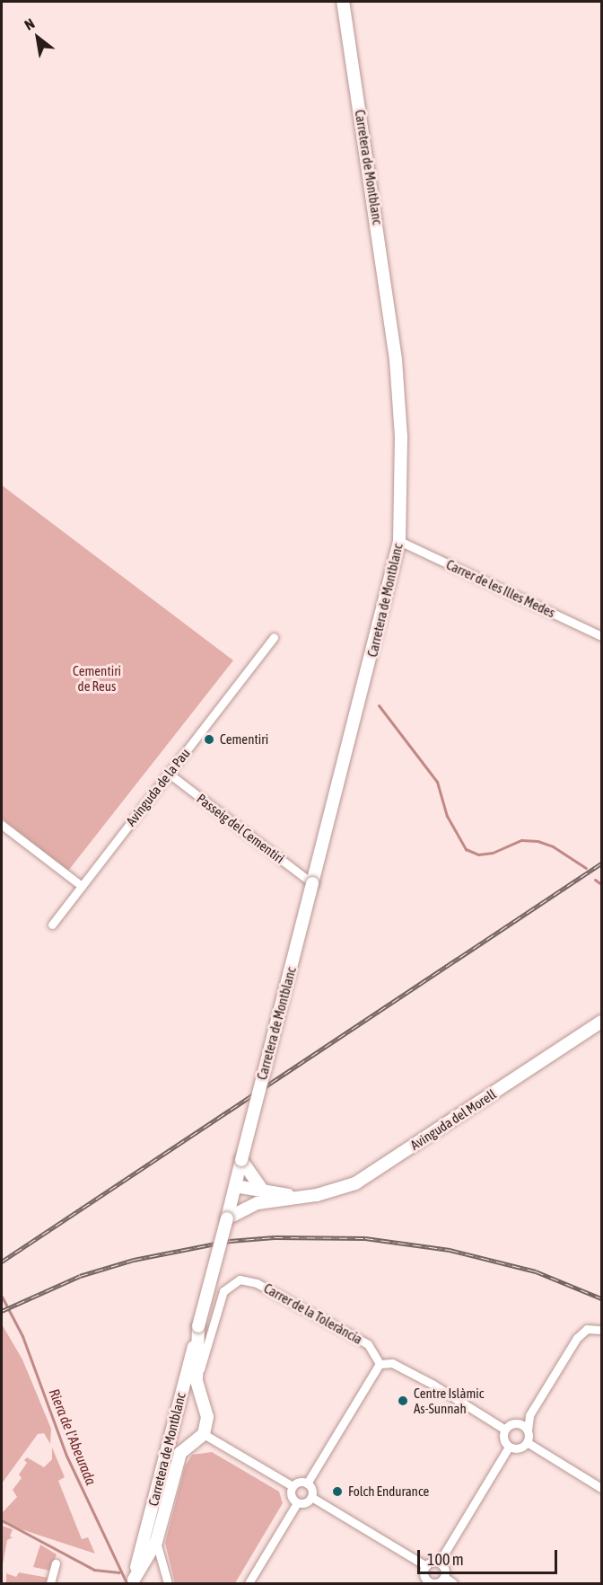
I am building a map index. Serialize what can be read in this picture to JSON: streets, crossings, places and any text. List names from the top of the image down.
{
  "streets": {
    "street": [
      "Carretera de Montblanc",
      "Carrer de les Illes Medes",
      "Avinguda de la Pau",
      "Passeig del Cementiri",
      "Avinguda del Morell",
      "Carrer de la Tolerància"
    ]
  },
  "crossings": [
    ["Carretera de Montblanc", "Carrer de les Illes Medes"],
    ["Carretera de Montblanc", "Passeig del Cementiri"],
    ["Carretera de Montblanc", "Avinguda del Morell"],
    ["Avinguda de la Pau", "Passeig del Cementiri"]
  ],
  "water": ["Riera de l'Abeurada"],
  "parks": ["Cementiri de Reus"],
  "places": ["Cementiri", "Centre Islàmic As-Sunnah", "Folch Endurance"],
  "scale_bar": "100 m",
  "north": "top left"
}
